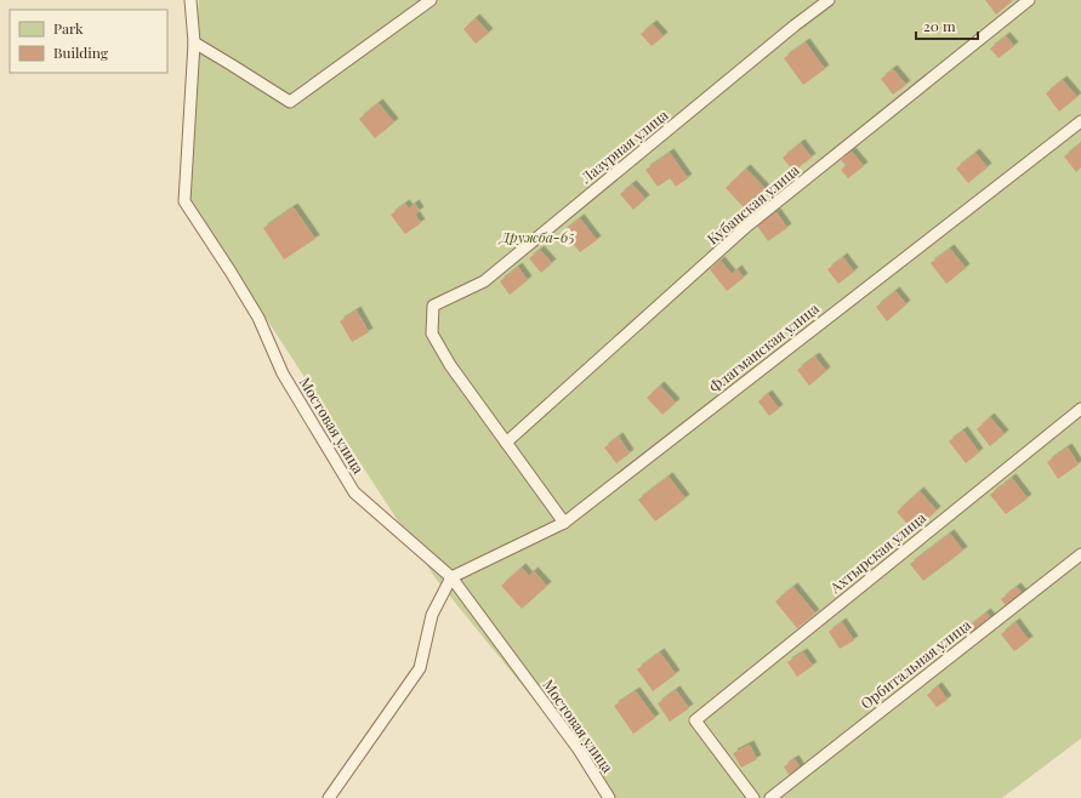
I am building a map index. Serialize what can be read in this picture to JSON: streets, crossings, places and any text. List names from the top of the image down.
{
  "streets": {
    "lane": [
      "Лазурная улица",
      "Кубанская улица",
      "Флагманская улица",
      "Мостовая улица",
      "Ахтырская улица",
      "Орбитальная улица"
    ]
  },
  "crossings": [
    ["Лазурная улица", "Кубанская улица"],
    ["Флагманская улица", "Мостовая улица"]
  ],
  "parks": ["Дружба-65"],
  "legend": ["Park", "Building"],
  "scale_bar": "20 m"
}
